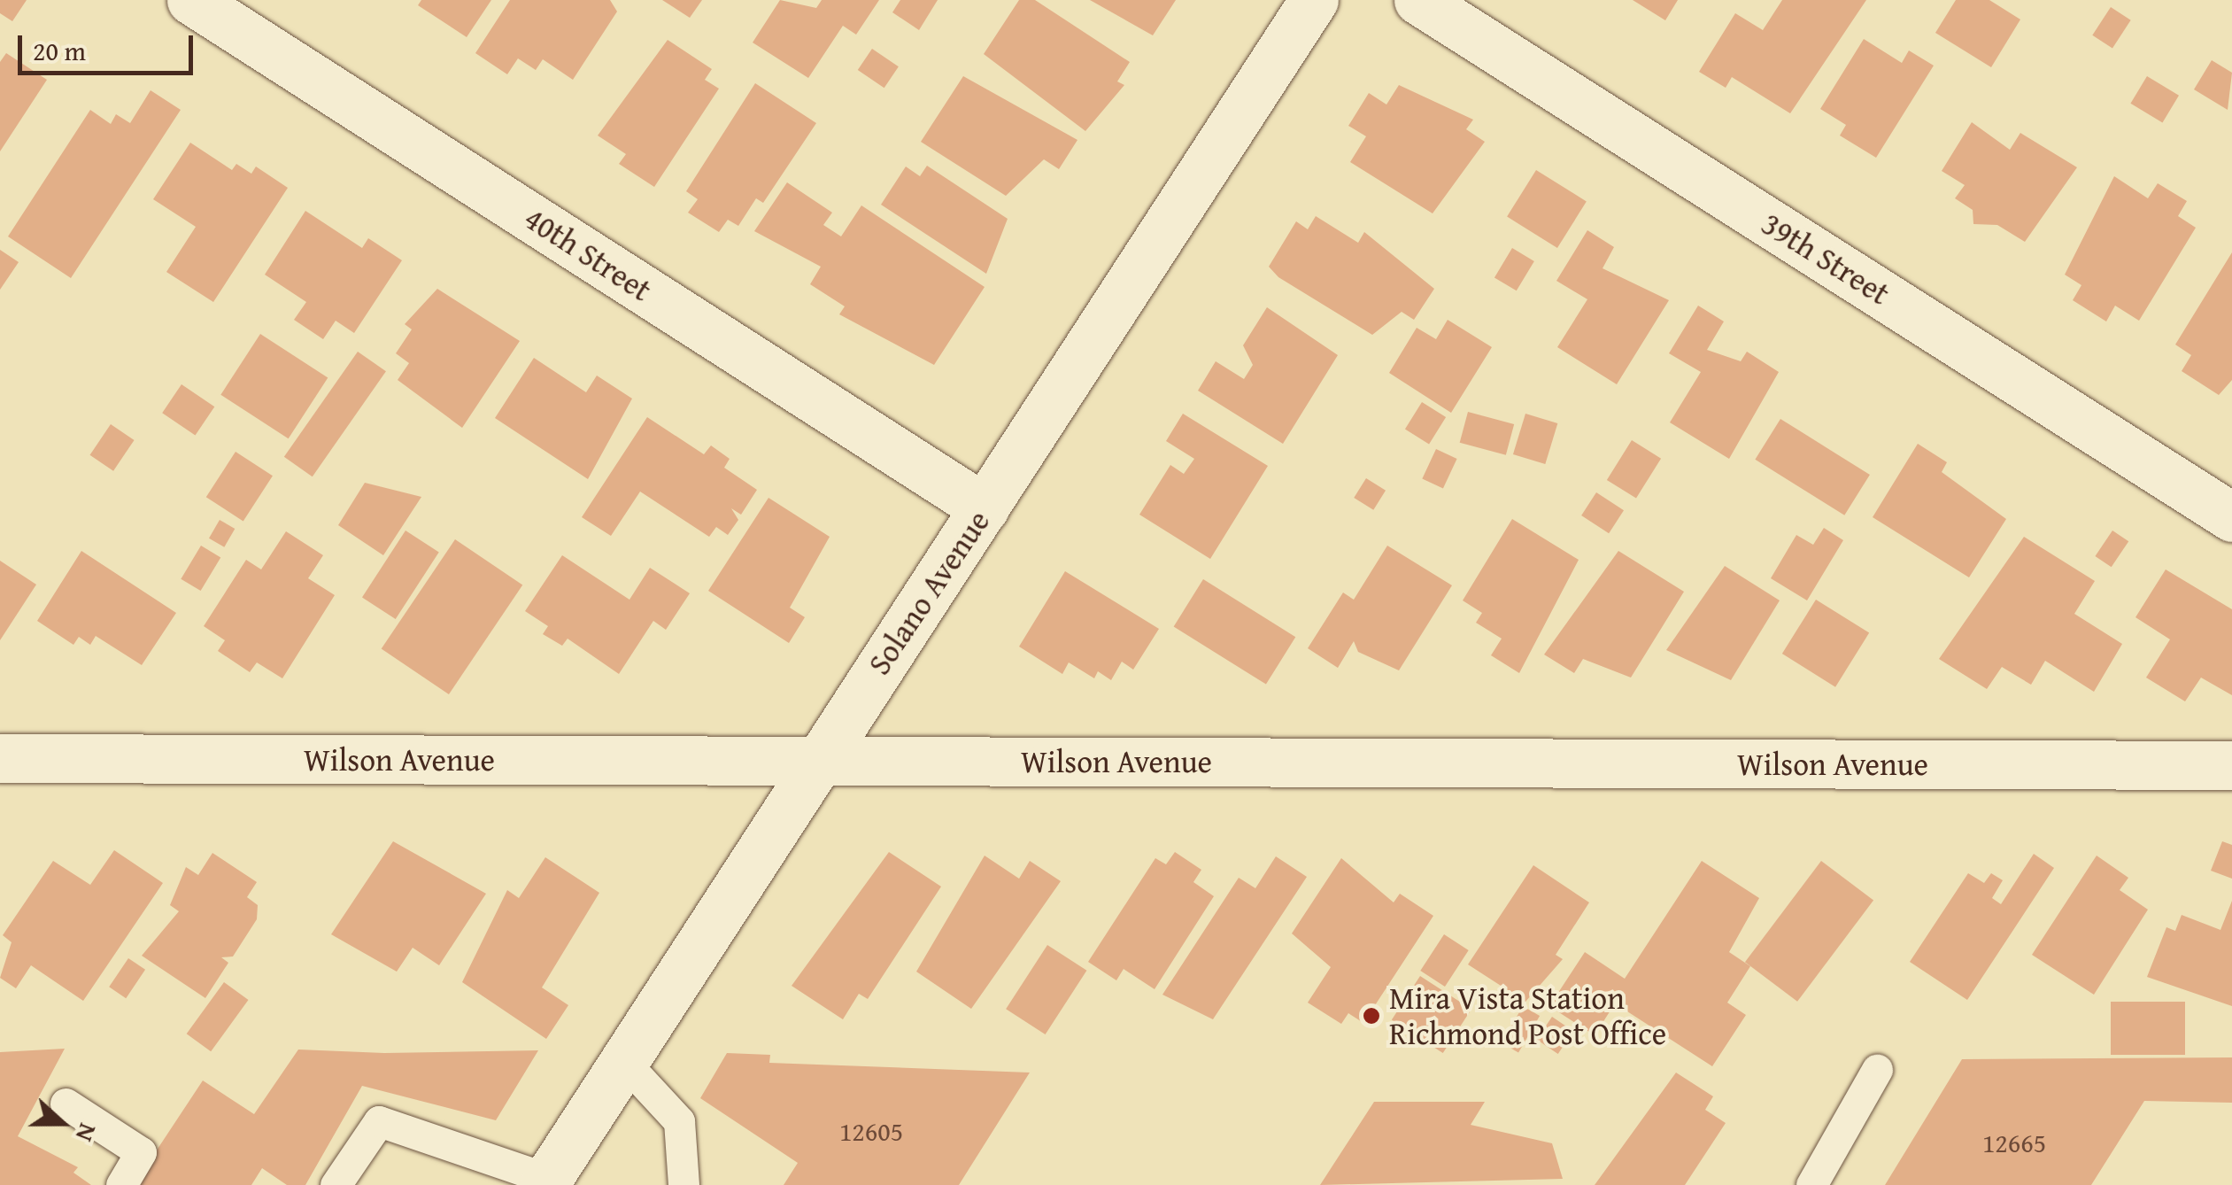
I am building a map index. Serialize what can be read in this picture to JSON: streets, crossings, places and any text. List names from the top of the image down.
{
  "streets": {
    "street": [
      "40th Street",
      "39th Street",
      "Solano Avenue",
      "Wilson Avenue"
    ]
  },
  "crossings": [
    ["40th Street", "Solano Avenue"],
    ["Solano Avenue", "Wilson Avenue"]
  ],
  "places": ["Mira Vista Station Richmond Post Office"],
  "house_numbers": ["12605", "12665"],
  "scale_bar": "20 m",
  "north": "right"
}
